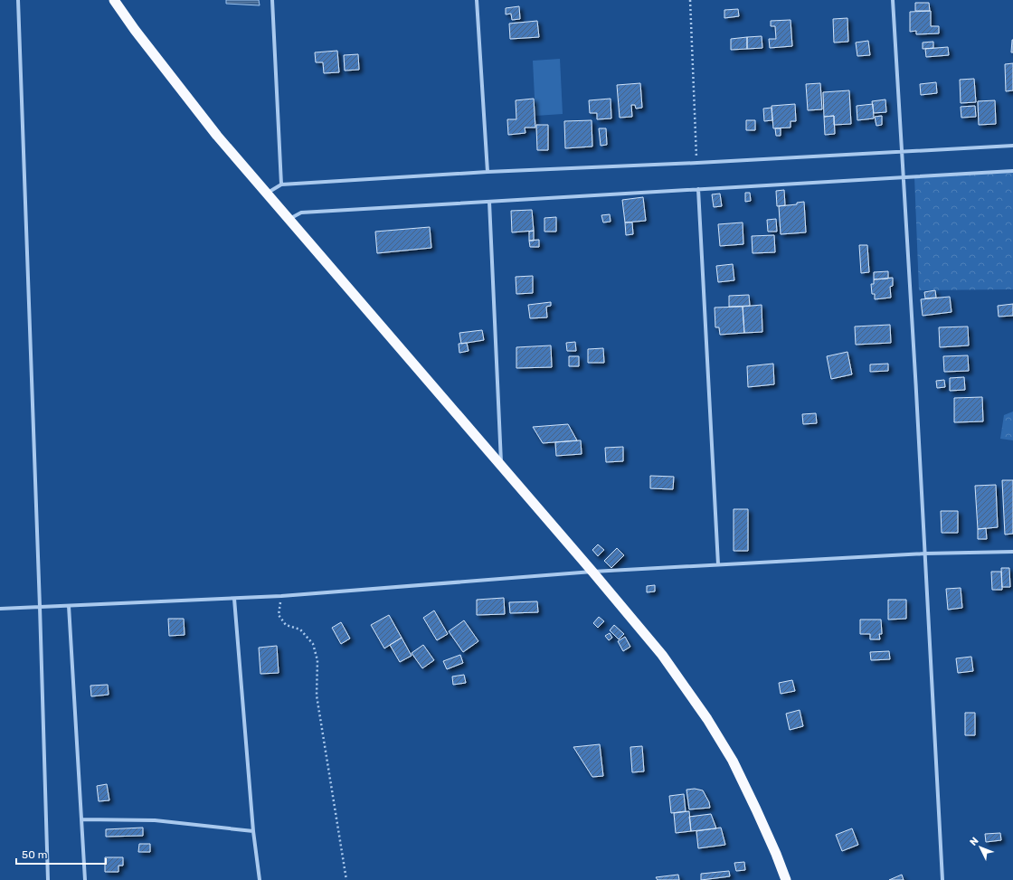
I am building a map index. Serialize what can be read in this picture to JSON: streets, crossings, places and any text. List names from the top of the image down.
{
  "scale_bar": "50 m",
  "north": "top left"
}
